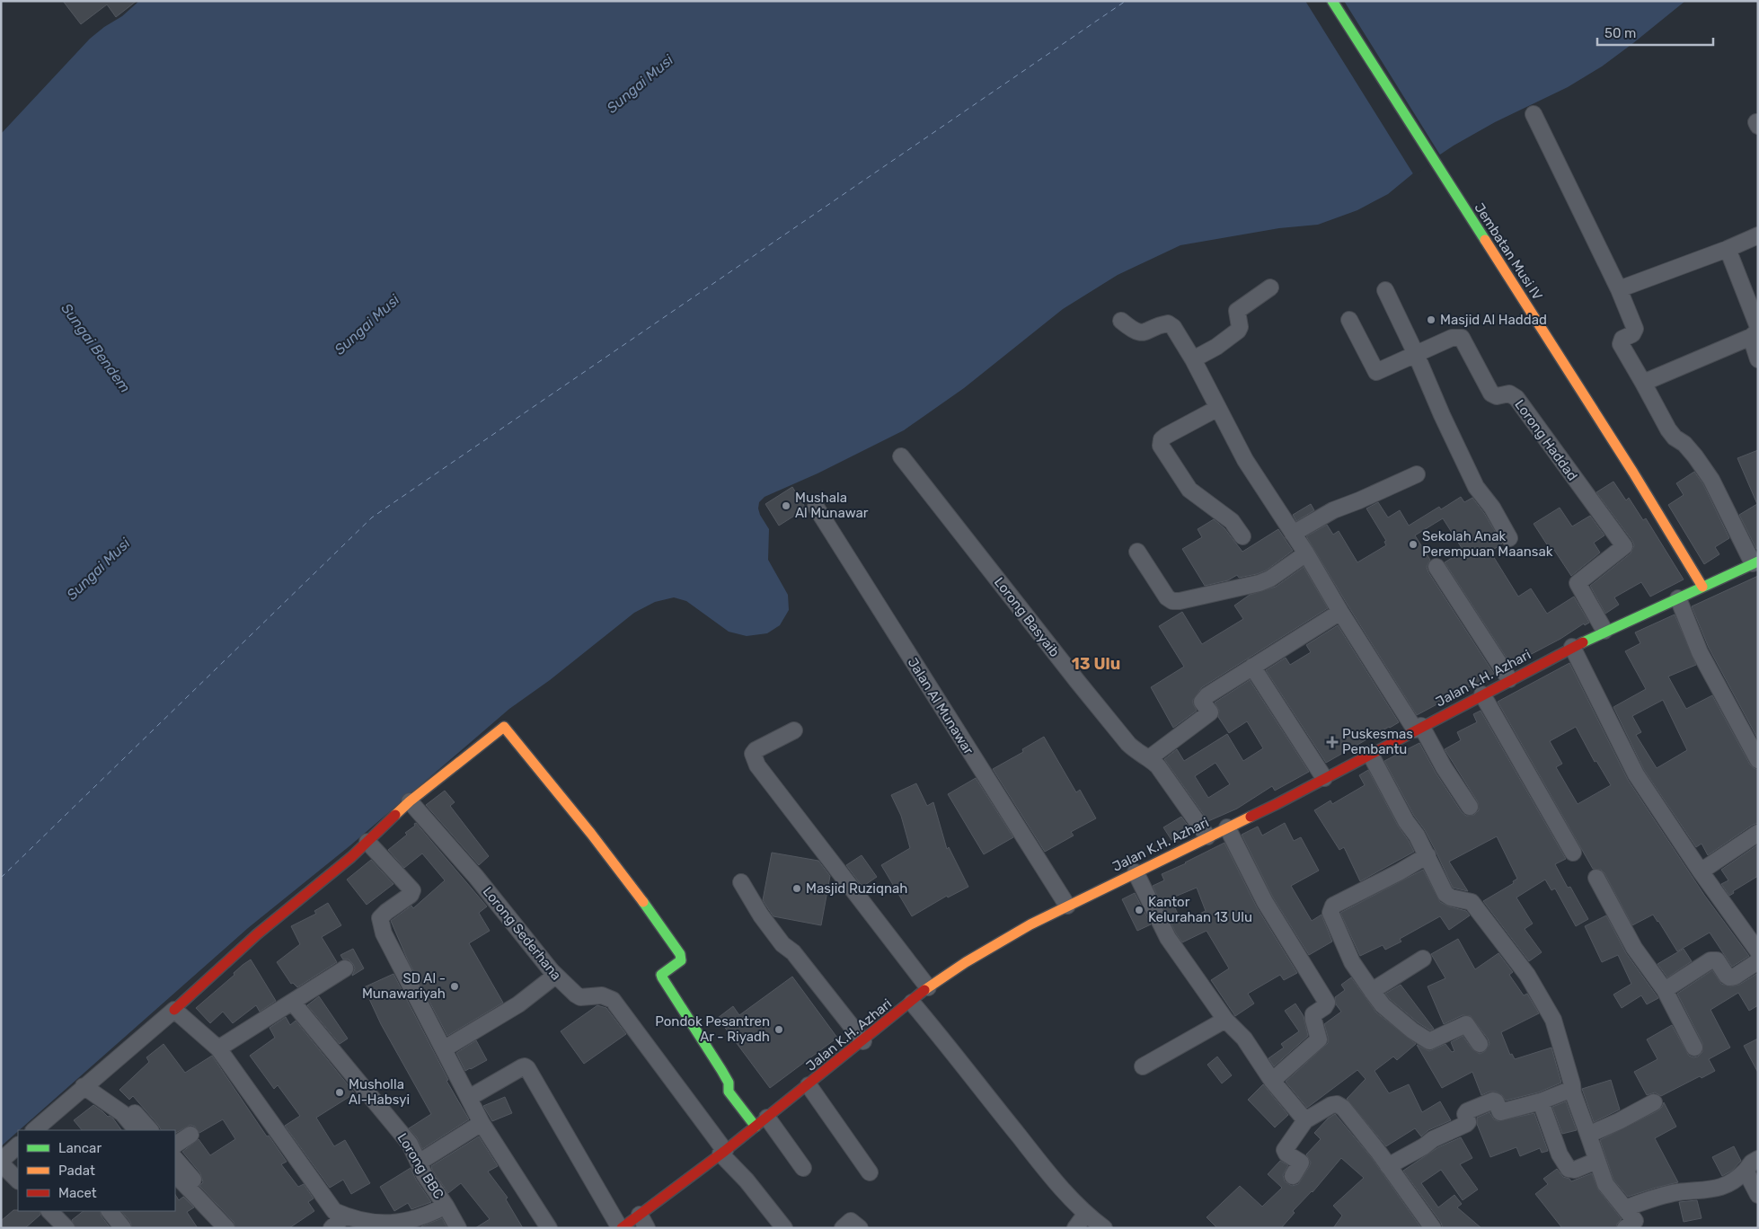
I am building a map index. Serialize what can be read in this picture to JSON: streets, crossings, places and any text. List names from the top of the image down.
{
  "streets": {
    "street": [
      "Jembatan Musi IV",
      "Lorong Haddad",
      "Lorong Basyaib",
      "Jalan K.H. Azhari",
      "Jalan Al Munawar",
      "Lorong Sederhana",
      "Lorong BBC"
    ]
  },
  "crossings": [
    ["Jembatan Musi IV", "Jalan K.H. Azhari"],
    ["Lorong Haddad", "Jalan K.H. Azhari"],
    ["Lorong Basyaib", "Jalan K.H. Azhari"],
    ["Jalan K.H. Azhari", "Jalan Al Munawar"],
    ["Jalan K.H. Azhari", "Lorong Sederhana"]
  ],
  "districts": ["13 Ulu"],
  "water": ["Sungai Musi", "Sungai Bendem"],
  "places": {
    "other": [
      "Masjid Al Haddad",
      "Mushala Al Munawar",
      "Sekolah Anak Perempuan Maansak",
      "Masjid Ruziqnah",
      "Kantor Kelurahan 13 Ulu",
      "SD Al - Munawariyah",
      "Pondok Pesantren Ar - Riyadh",
      "Musholla Al-Habsyi"
    ],
    "health": ["Puskesmas Pembantu"]
  },
  "legend": ["Lancar", "Padat", "Macet"],
  "scale_bar": "50 m"
}
